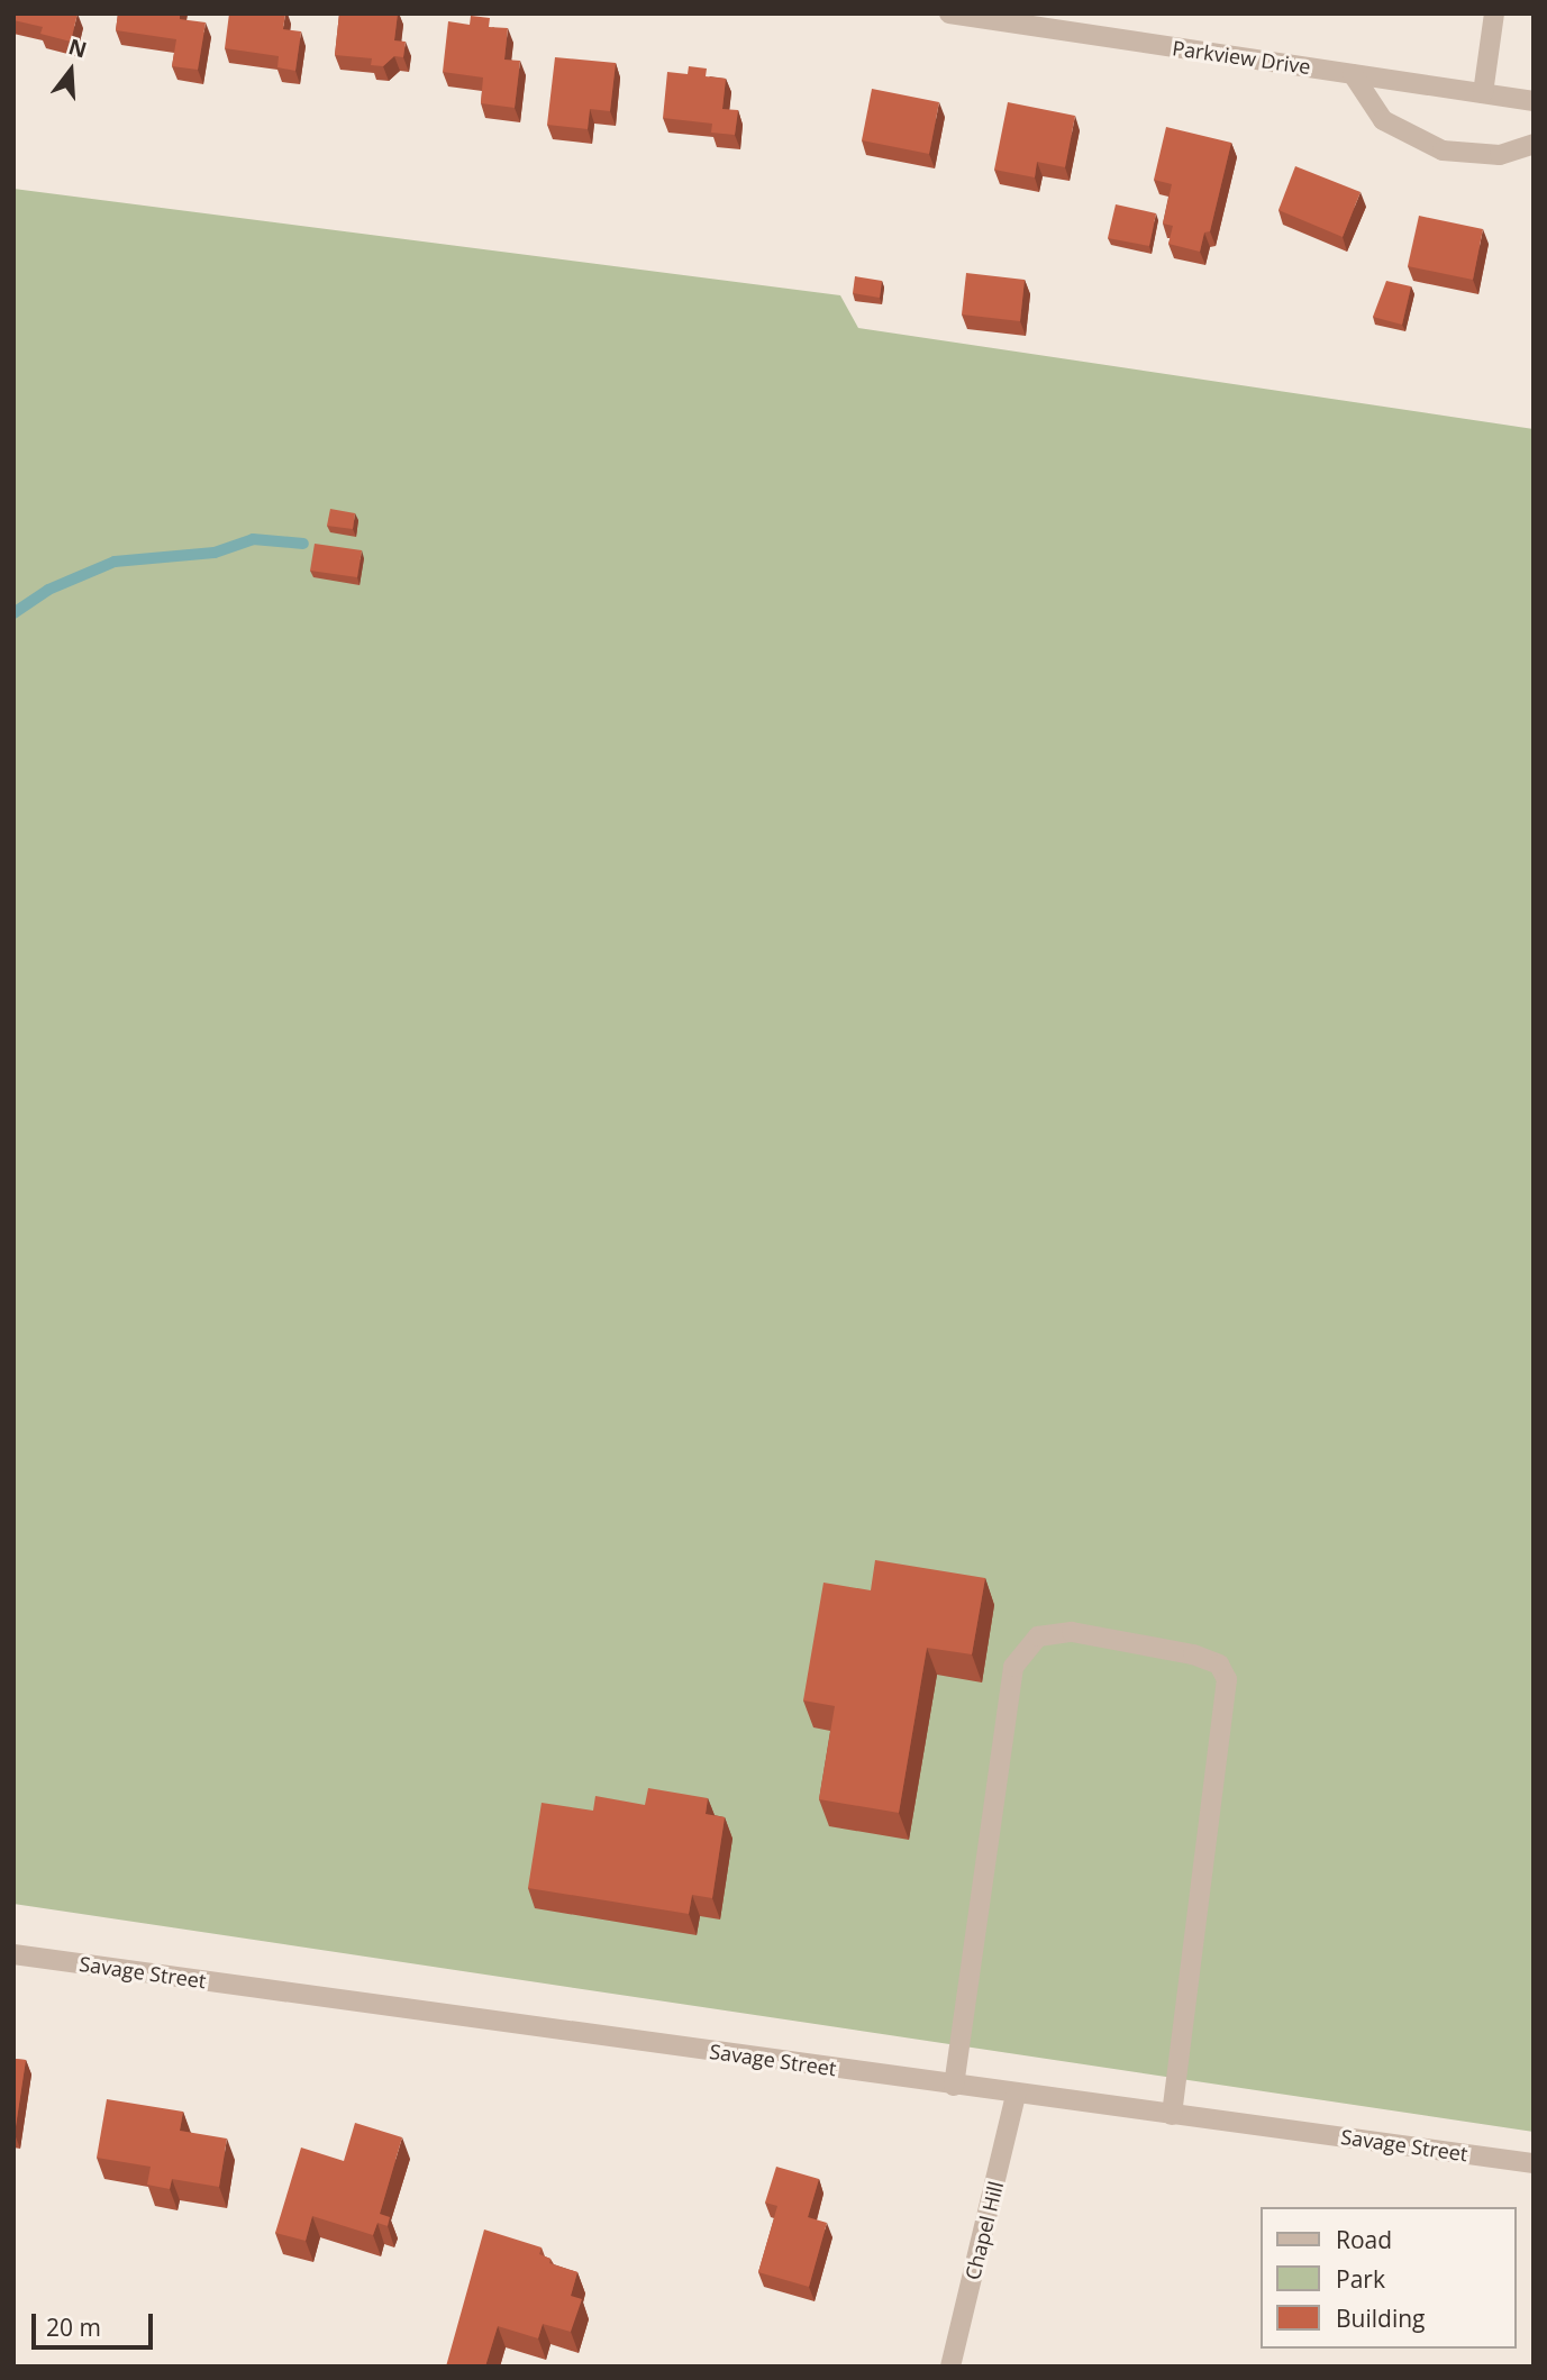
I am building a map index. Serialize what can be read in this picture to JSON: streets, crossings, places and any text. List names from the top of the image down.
{
  "streets": {
    "street": ["Parkview Drive", "Savage Street", "Chapel Hill"]
  },
  "crossings": [
    ["Savage Street", "Chapel Hill"]
  ],
  "legend": ["Road", "Park", "Building"],
  "scale_bar": "20 m",
  "north": "top"
}
